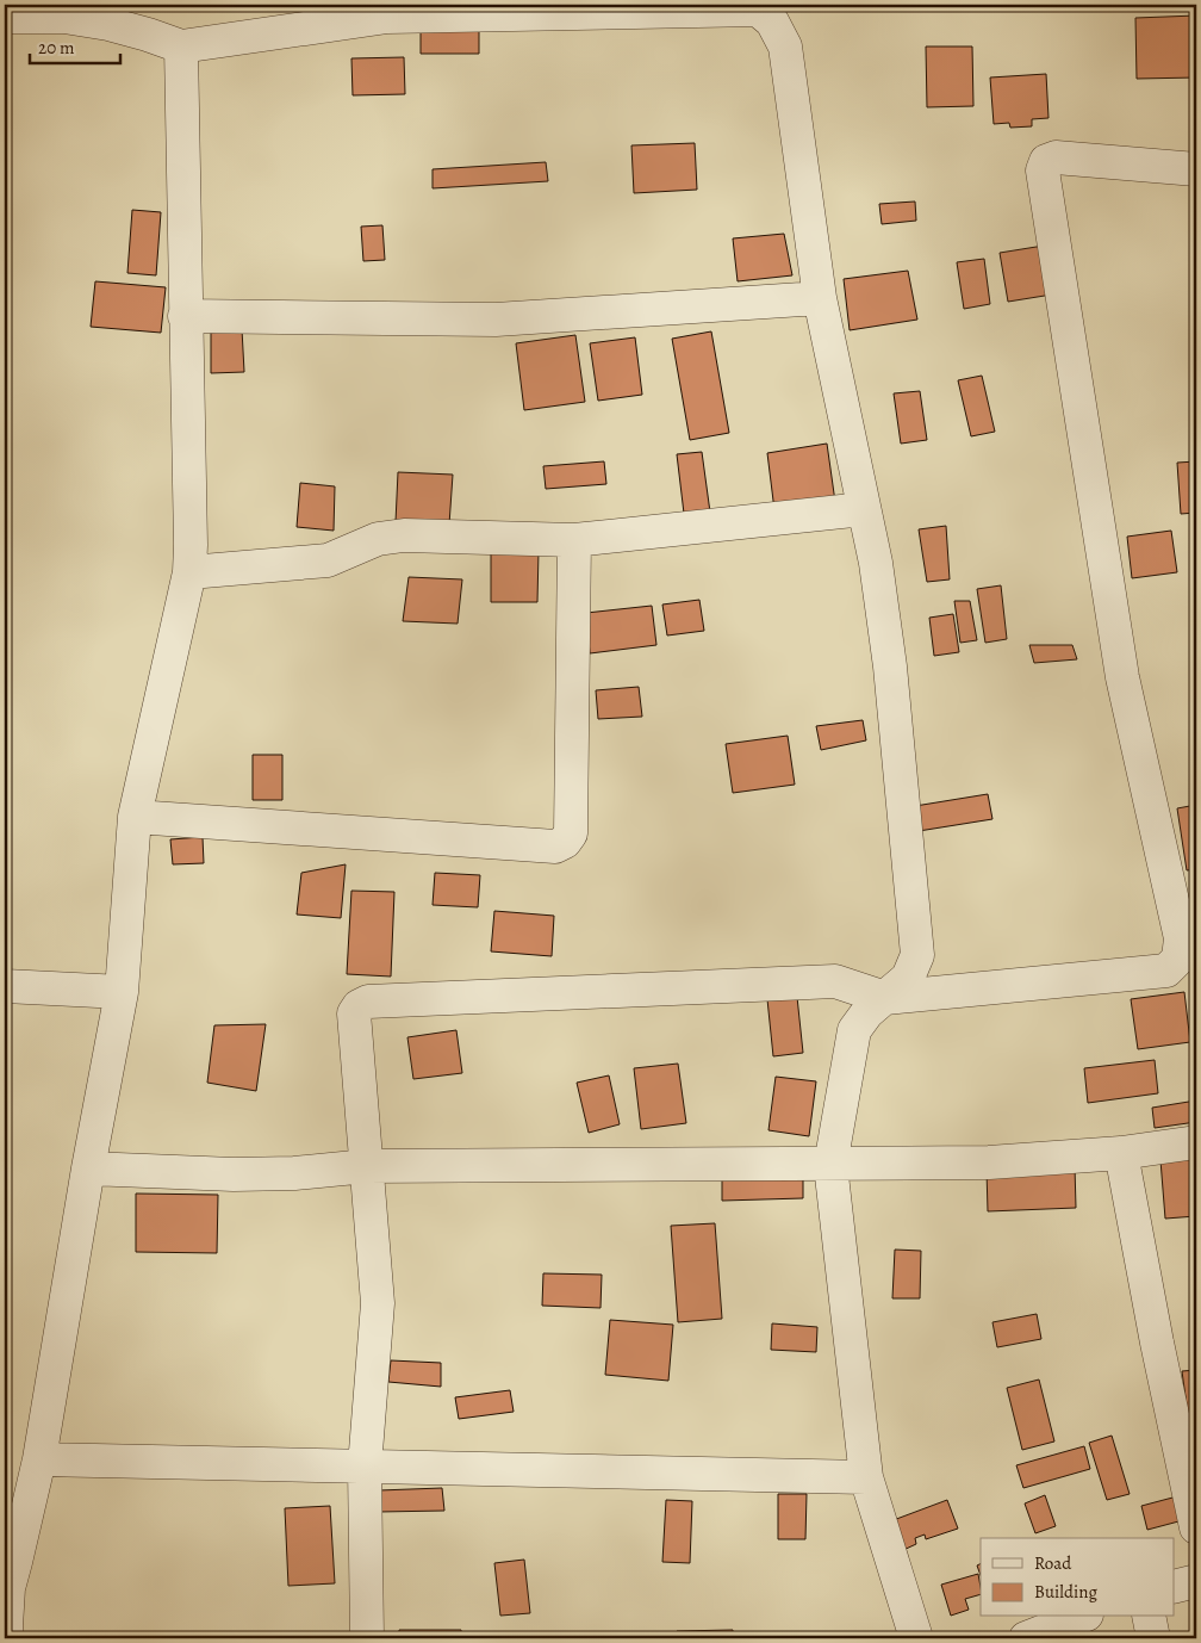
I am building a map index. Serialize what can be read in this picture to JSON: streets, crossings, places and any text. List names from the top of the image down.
{
  "legend": ["Road", "Building"],
  "scale_bar": "20 m"
}
